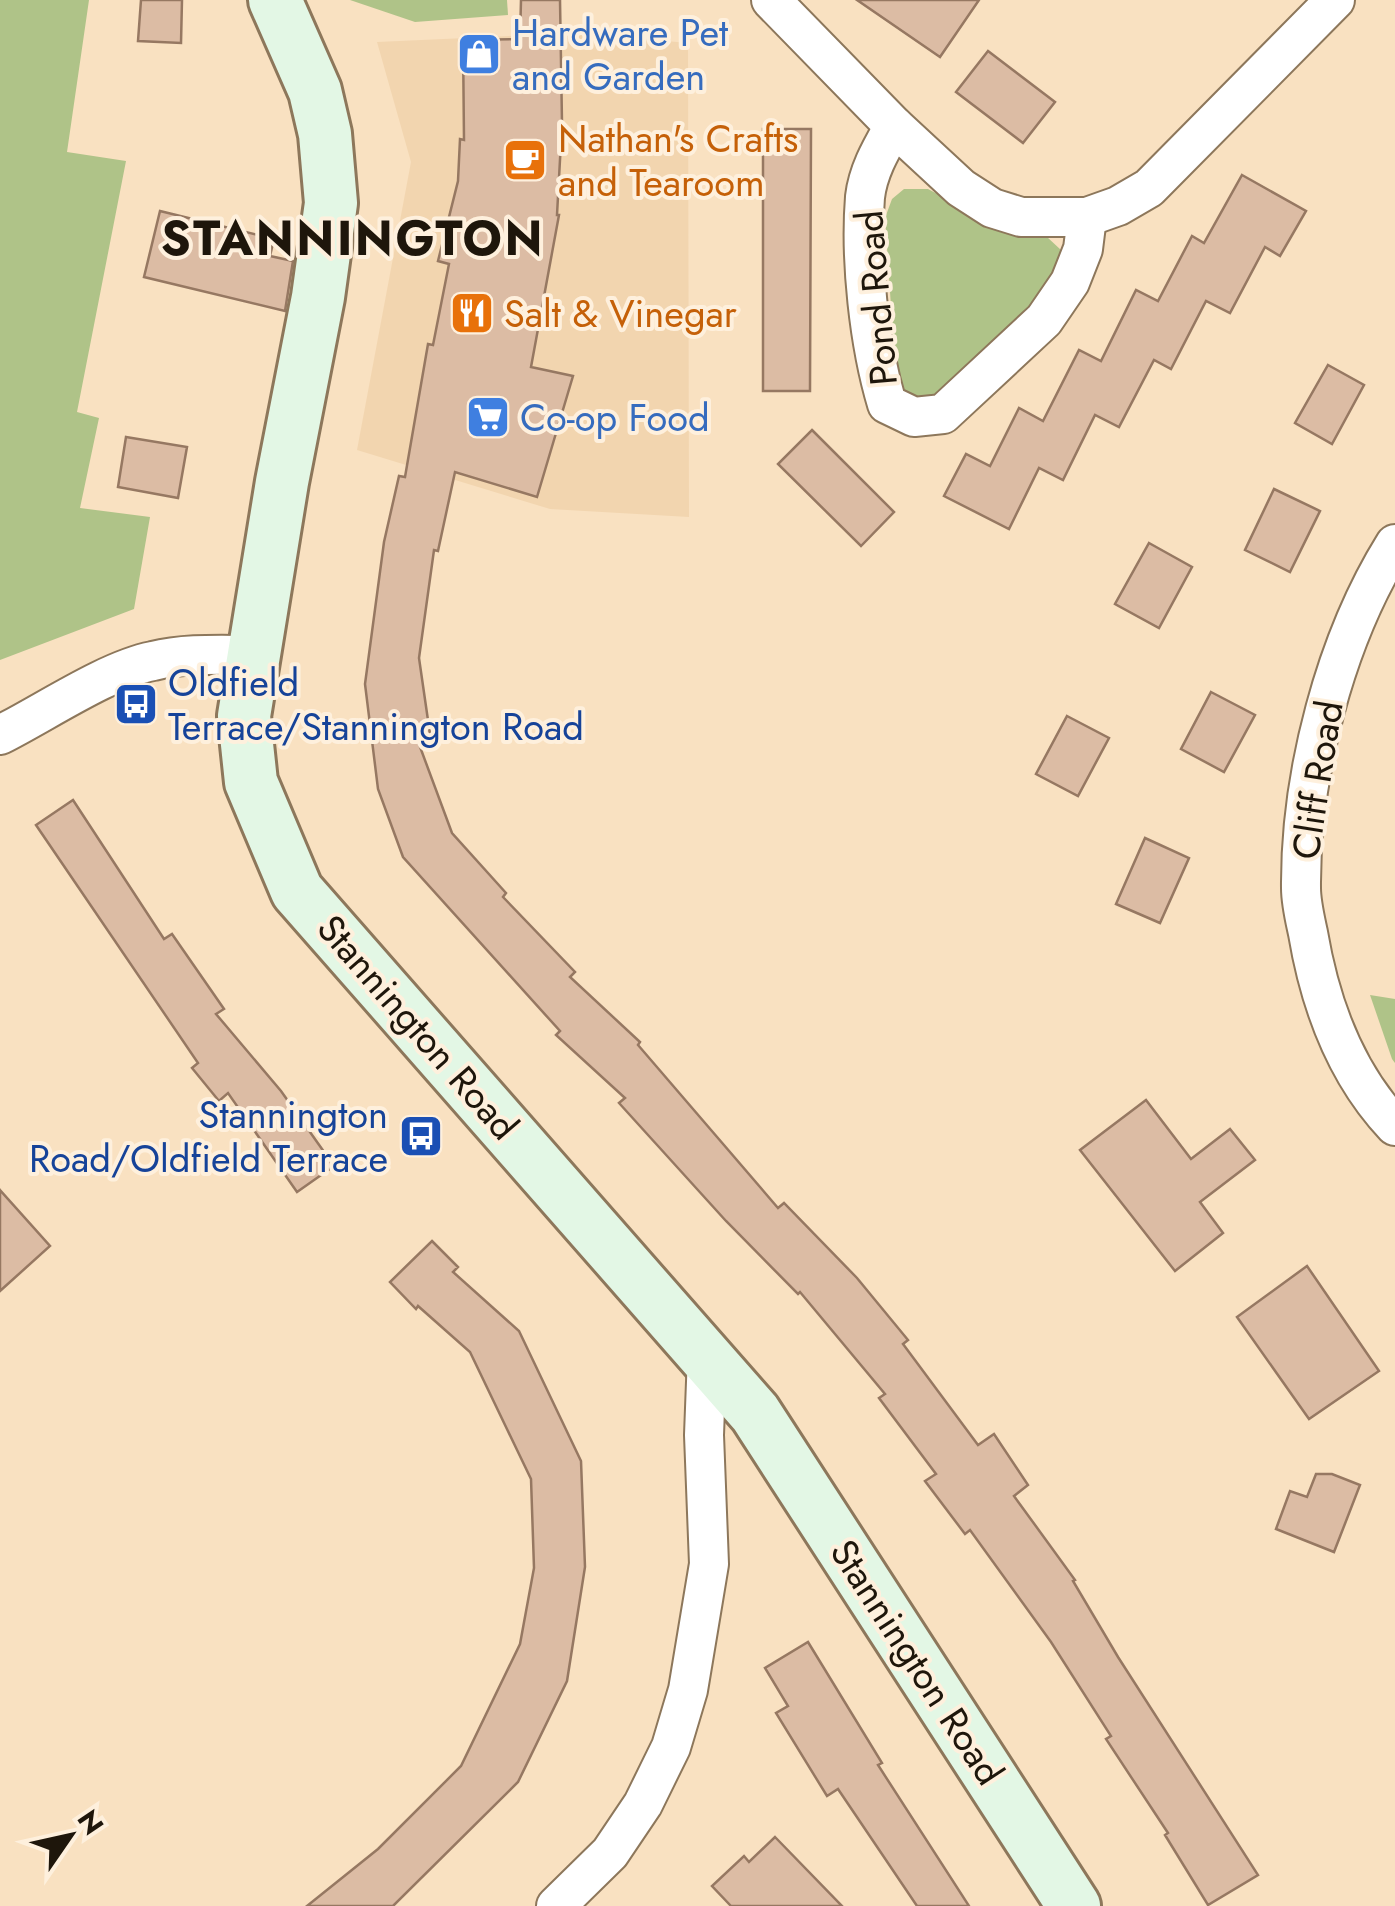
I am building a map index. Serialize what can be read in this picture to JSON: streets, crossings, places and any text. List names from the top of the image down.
{
  "streets": {
    "main road": ["Stannington Road"],
    "street": ["Pond Road", "Cliff Road"]
  },
  "districts": ["STANNINGTON"],
  "places": {
    "shop": ["Hardware Pet and Garden"],
    "cafe": ["Nathan's Crafts and Tearoom"],
    "restaurant": ["Salt & Vinegar"],
    "supermarket": ["Co-op Food"],
    "bus stop": ["Oldfield Terrace/Stannington Road", "Stannington Road/Oldfield Terrace"]
  },
  "north": "top right"
}
